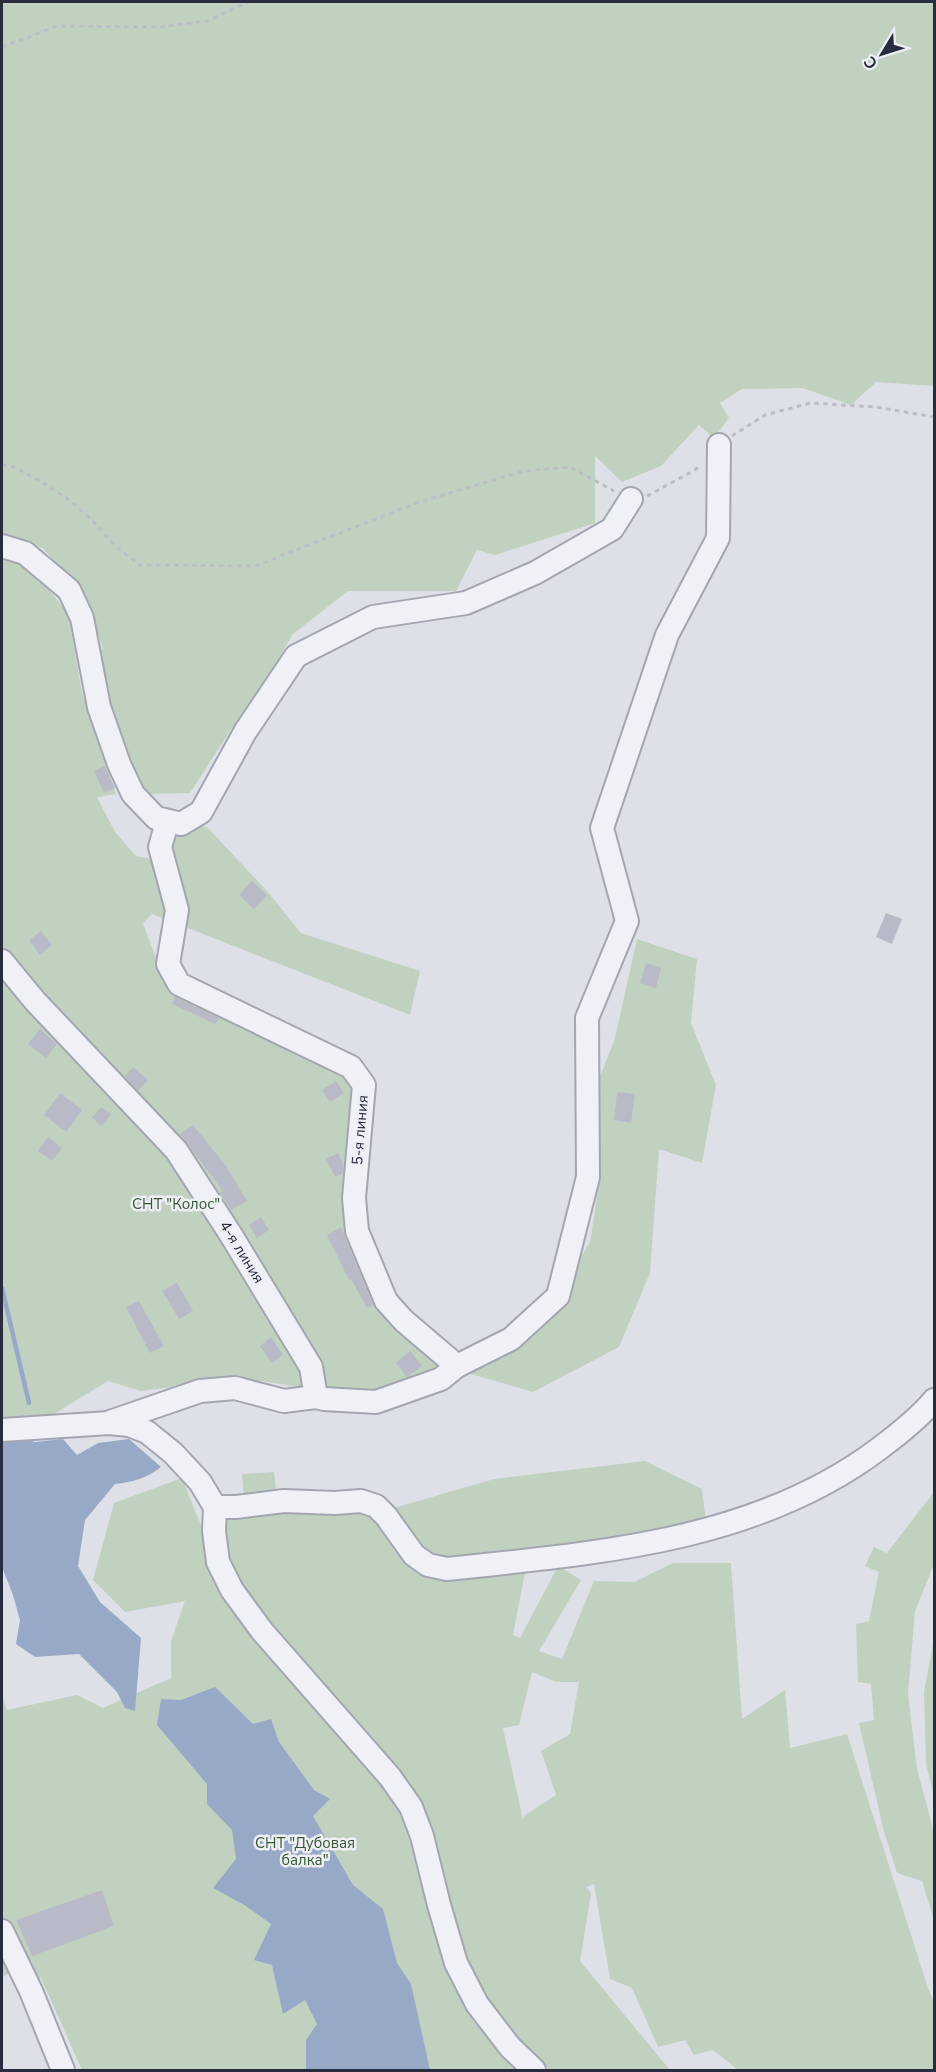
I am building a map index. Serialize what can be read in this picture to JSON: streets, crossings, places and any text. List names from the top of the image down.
{
  "streets": {
    "street": ["5-я линия", "4-я линия"]
  },
  "parks": ["СНТ \"Колос\"", "СНТ \"Дубовая балка\""],
  "north": "bottom left"
}
